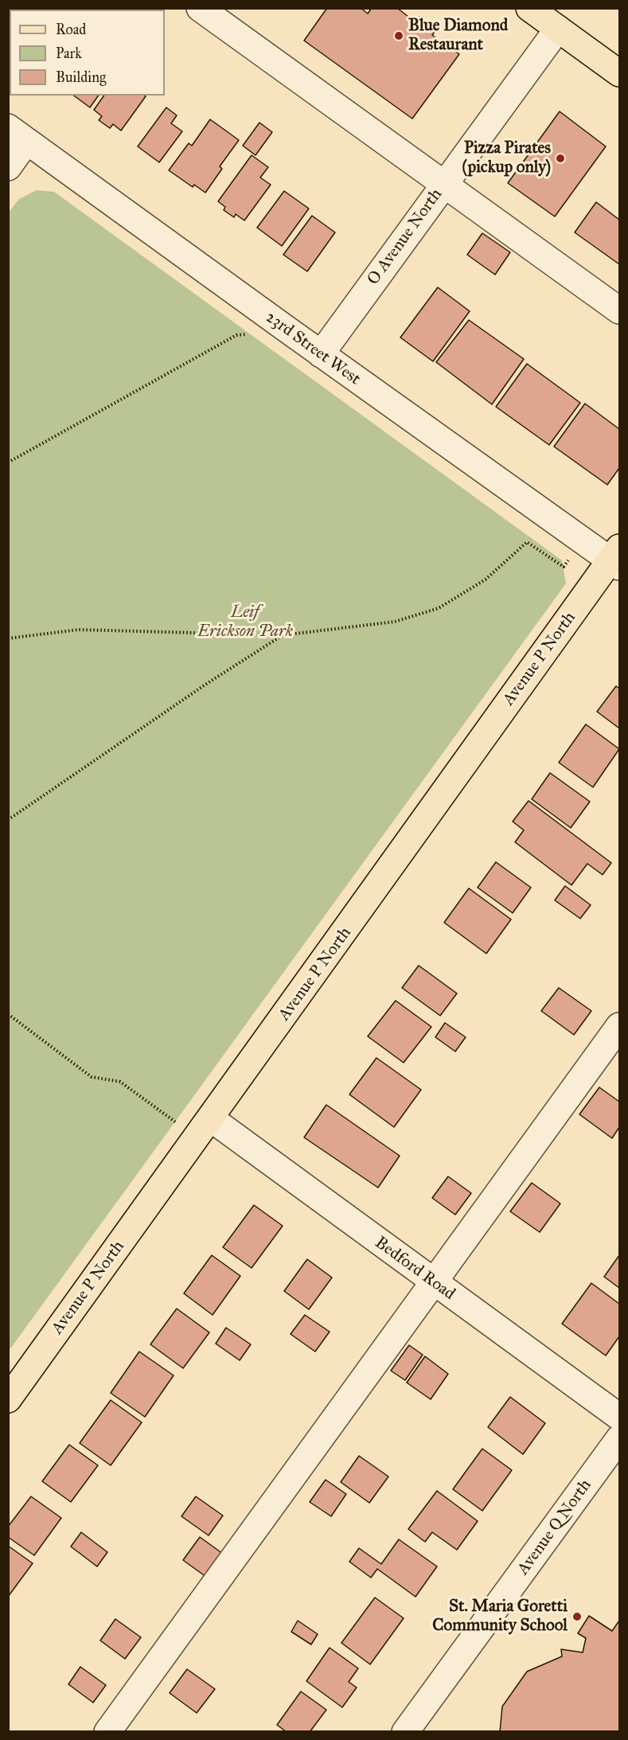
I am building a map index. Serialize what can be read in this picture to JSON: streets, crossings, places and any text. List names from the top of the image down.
{
  "streets": {
    "main road": ["Avenue P North"],
    "street": [
      "O Avenue North",
      "23rd Street West",
      "Bedford Road",
      "Avenue Q North"
    ]
  },
  "crossings": [
    ["O Avenue North", "23rd Street West"],
    ["23rd Street West", "Avenue P North"],
    ["Avenue P North", "Bedford Road"]
  ],
  "parks": ["Leif Erickson Park"],
  "places": ["Blue Diamond Restaurant", "Pizza Pirates (pickup only)", "St. Maria Goretti Community School"],
  "legend": ["Road", "Park", "Building"]
}
